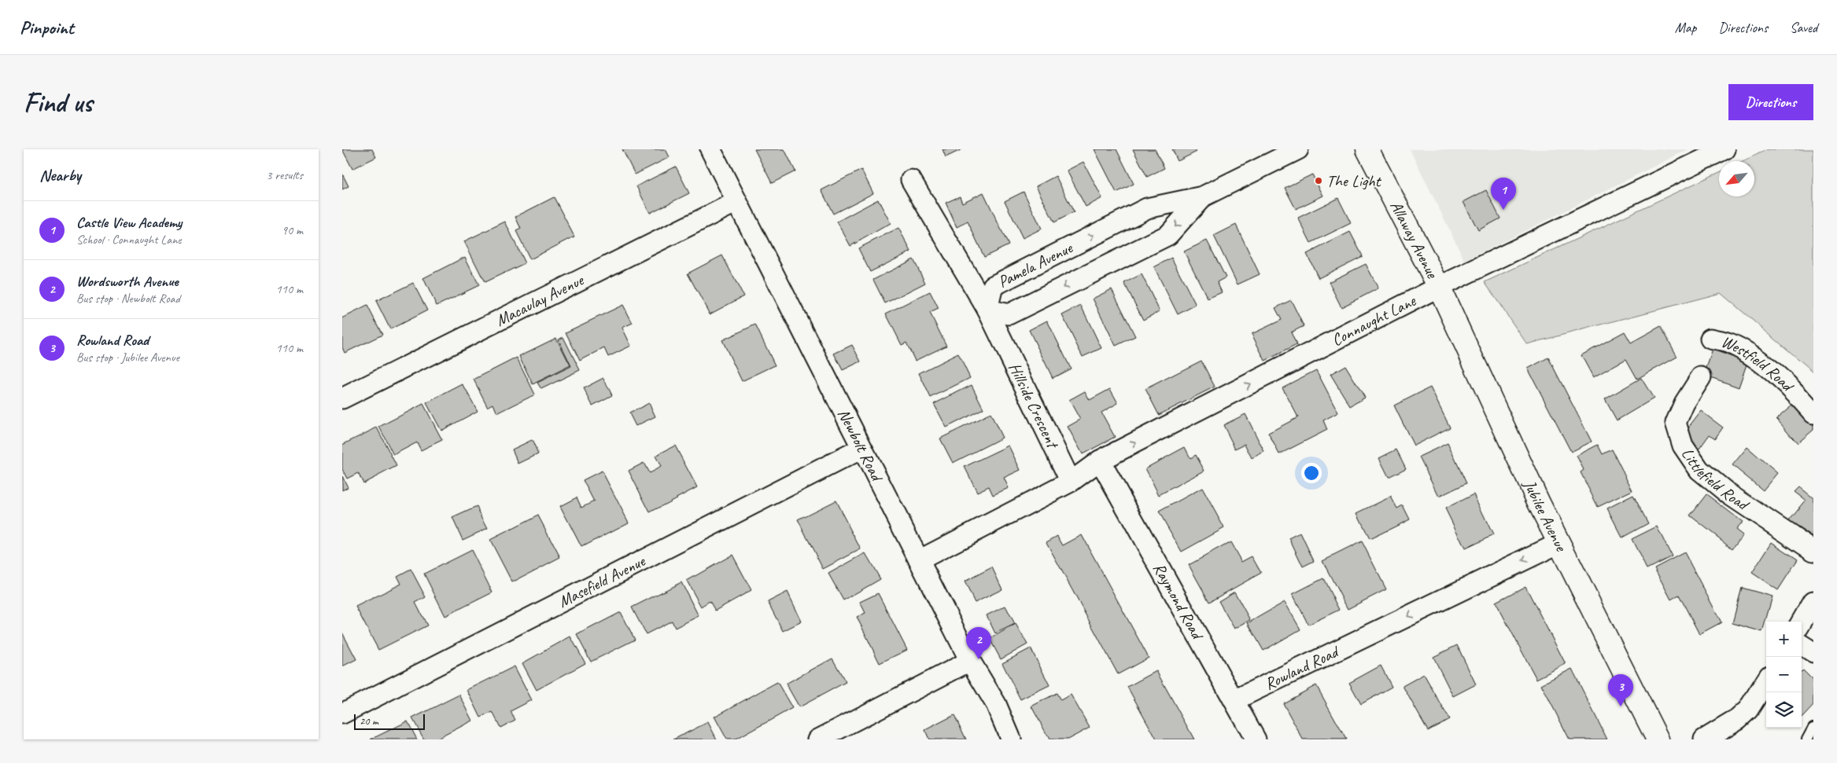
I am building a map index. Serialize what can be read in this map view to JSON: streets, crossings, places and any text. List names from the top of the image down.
{
  "streets": {
    "street": [
      "Allaway Avenue",
      "Pamela Avenue",
      "Macaulay Avenue",
      "Connaught Lane",
      "Westfield Road",
      "Hillside Crescent",
      "Newbolt Road",
      "Littlefield Road",
      "Jubilee Avenue",
      "Masefield Avenue",
      "Raymond Road",
      "Rowland Road"
    ]
  },
  "crossings": [
    ["Allaway Avenue", "Connaught Lane"],
    ["Allaway Avenue", "Jubilee Avenue"],
    ["Pamela Avenue", "Hillside Crescent"],
    ["Macaulay Avenue", "Newbolt Road"],
    ["Connaught Lane", "Hillside Crescent"],
    ["Connaught Lane", "Jubilee Avenue"],
    ["Connaught Lane", "Raymond Road"],
    ["Newbolt Road", "Masefield Avenue"],
    ["Jubilee Avenue", "Rowland Road"],
    ["Raymond Road", "Rowland Road"]
  ],
  "one_way": ["Connaught Lane", "Rowland Road"],
  "places": ["The Light"],
  "scale_bar": "20 m",
  "north": "bottom left",
  "page": {
    "header": "Pinpoint",
    "nav": ["Map", "Directions", "Saved"],
    "buttons": "Directions",
    "title": "Find us",
    "heading": ["Nearby", "3 results"],
    "pins": ["1", "2", "3"],
    "list": [
      {
        "mark": "1",
        "name": "Castle View Academy",
        "note": "School · Connaught Lane",
        "value": "90 m"
      },
      {
        "mark": "2",
        "name": "Wordsworth Avenue",
        "note": "Bus stop · Newbolt Road",
        "value": "110 m"
      },
      {
        "mark": "3",
        "name": "Rowland Road",
        "note": "Bus stop · Jubilee Avenue",
        "value": "110 m"
      }
    ],
    "map_buttons": ["+", "−"],
    "scale": "20 m"
  }
}
